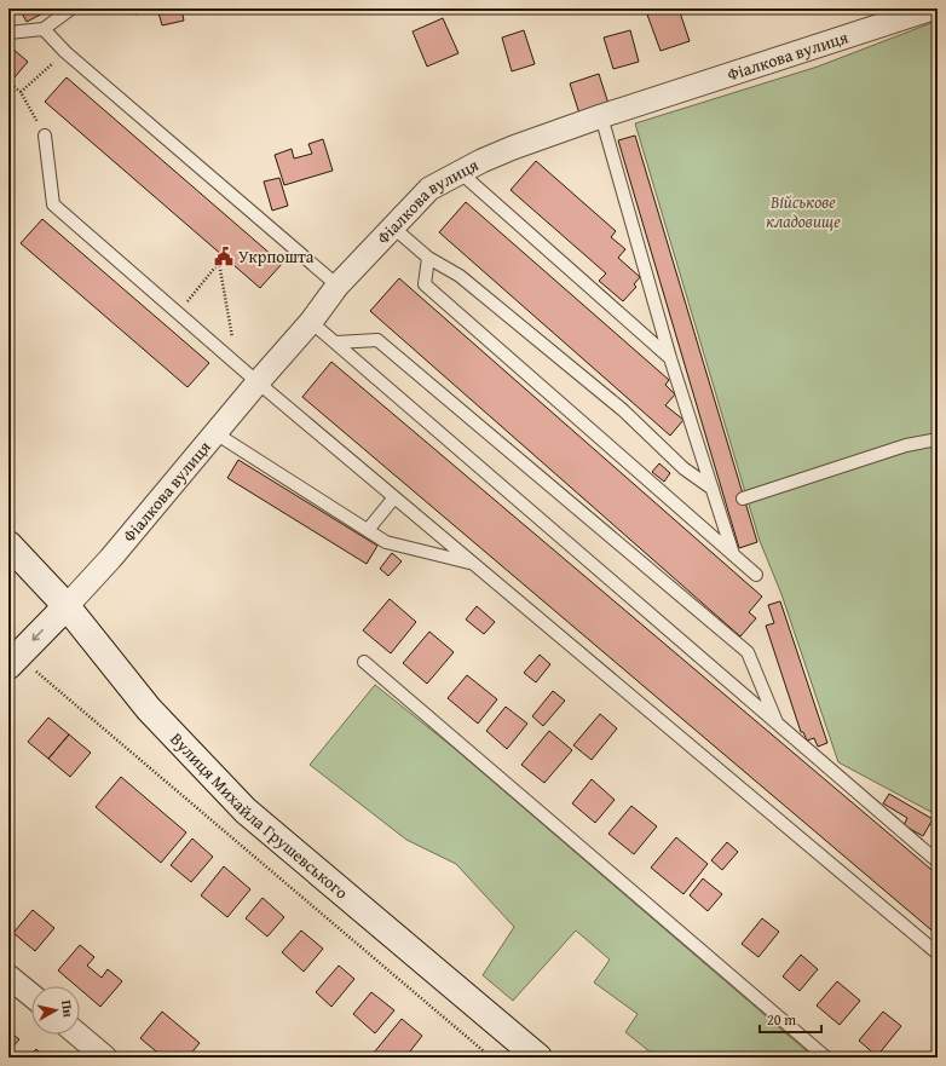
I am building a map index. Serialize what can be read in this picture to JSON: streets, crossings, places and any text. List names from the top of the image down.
{
  "streets": {
    "street": ["Фіалкова вулиця", "Вулиця Михайла Грушевського"]
  },
  "crossings": [
    ["Фіалкова вулиця", "Вулиця Михайла Грушевського"]
  ],
  "parks": ["Військове кладовище"],
  "places": {
    "public building": ["Укрпошта"]
  },
  "scale_bar": "20 m",
  "north": "right"
}
